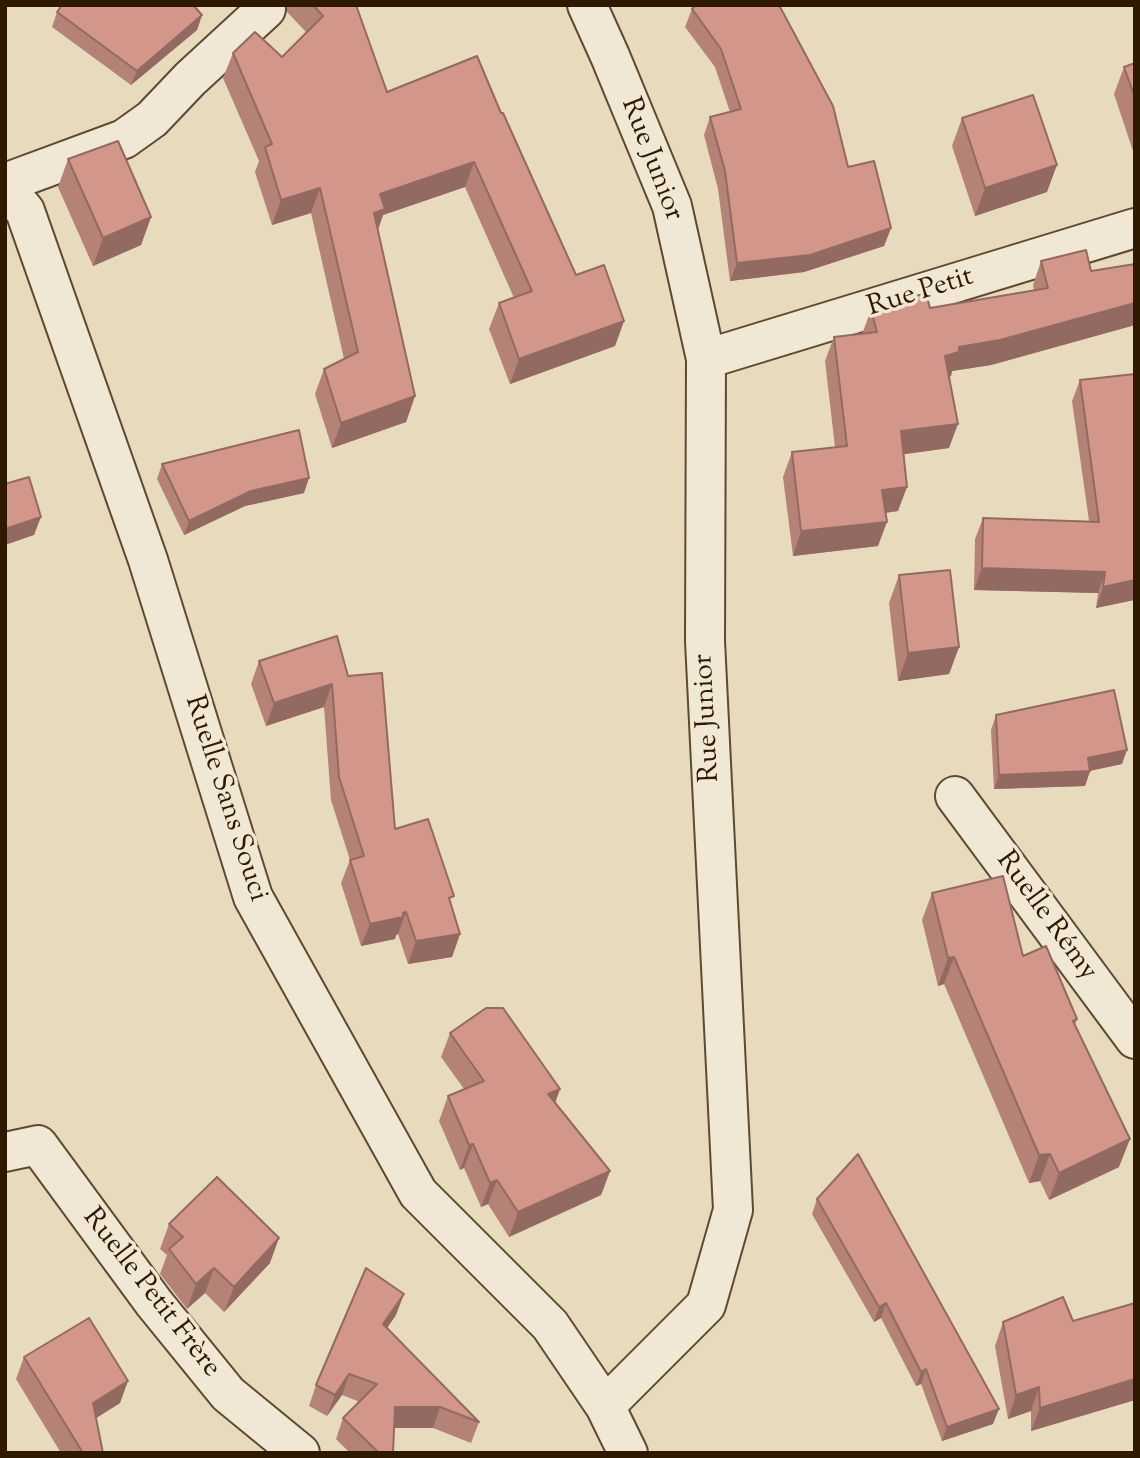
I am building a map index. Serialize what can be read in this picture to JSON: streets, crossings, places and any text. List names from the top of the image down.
{
  "streets": {
    "street": [
      "Rue Junior",
      "Rue Petit",
      "Ruelle Sans Souci",
      "Ruelle Rémy",
      "Ruelle Petit Frère"
    ]
  },
  "crossings": [
    ["Rue Junior", "Rue Petit"],
    ["Rue Junior", "Ruelle Sans Souci"]
  ]
}
